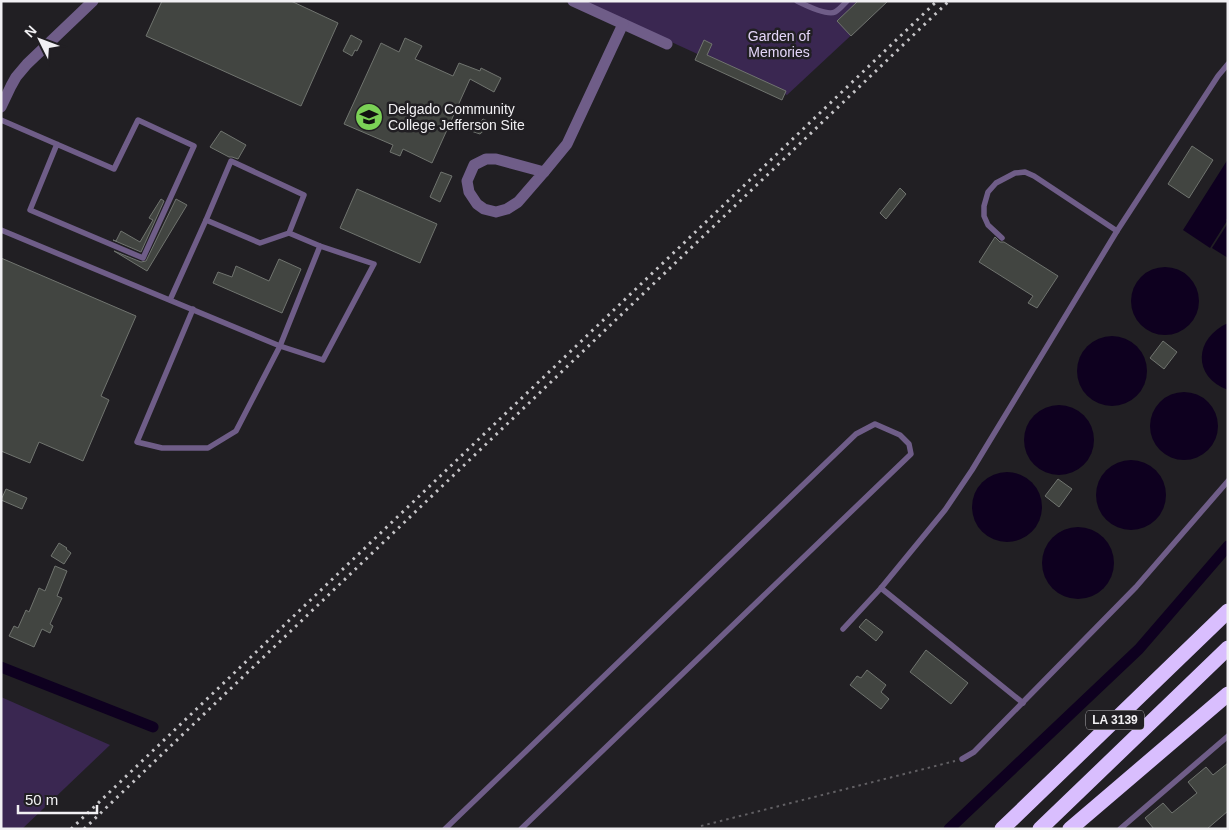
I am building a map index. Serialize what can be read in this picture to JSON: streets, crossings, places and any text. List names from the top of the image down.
{
  "streets": {
    "highway": ["LA 3139"]
  },
  "parks": ["Garden of Memories"],
  "places": {
    "school or university": ["Delgado Community College Jefferson Site"]
  },
  "scale_bar": "50 m",
  "north": "top left"
}
